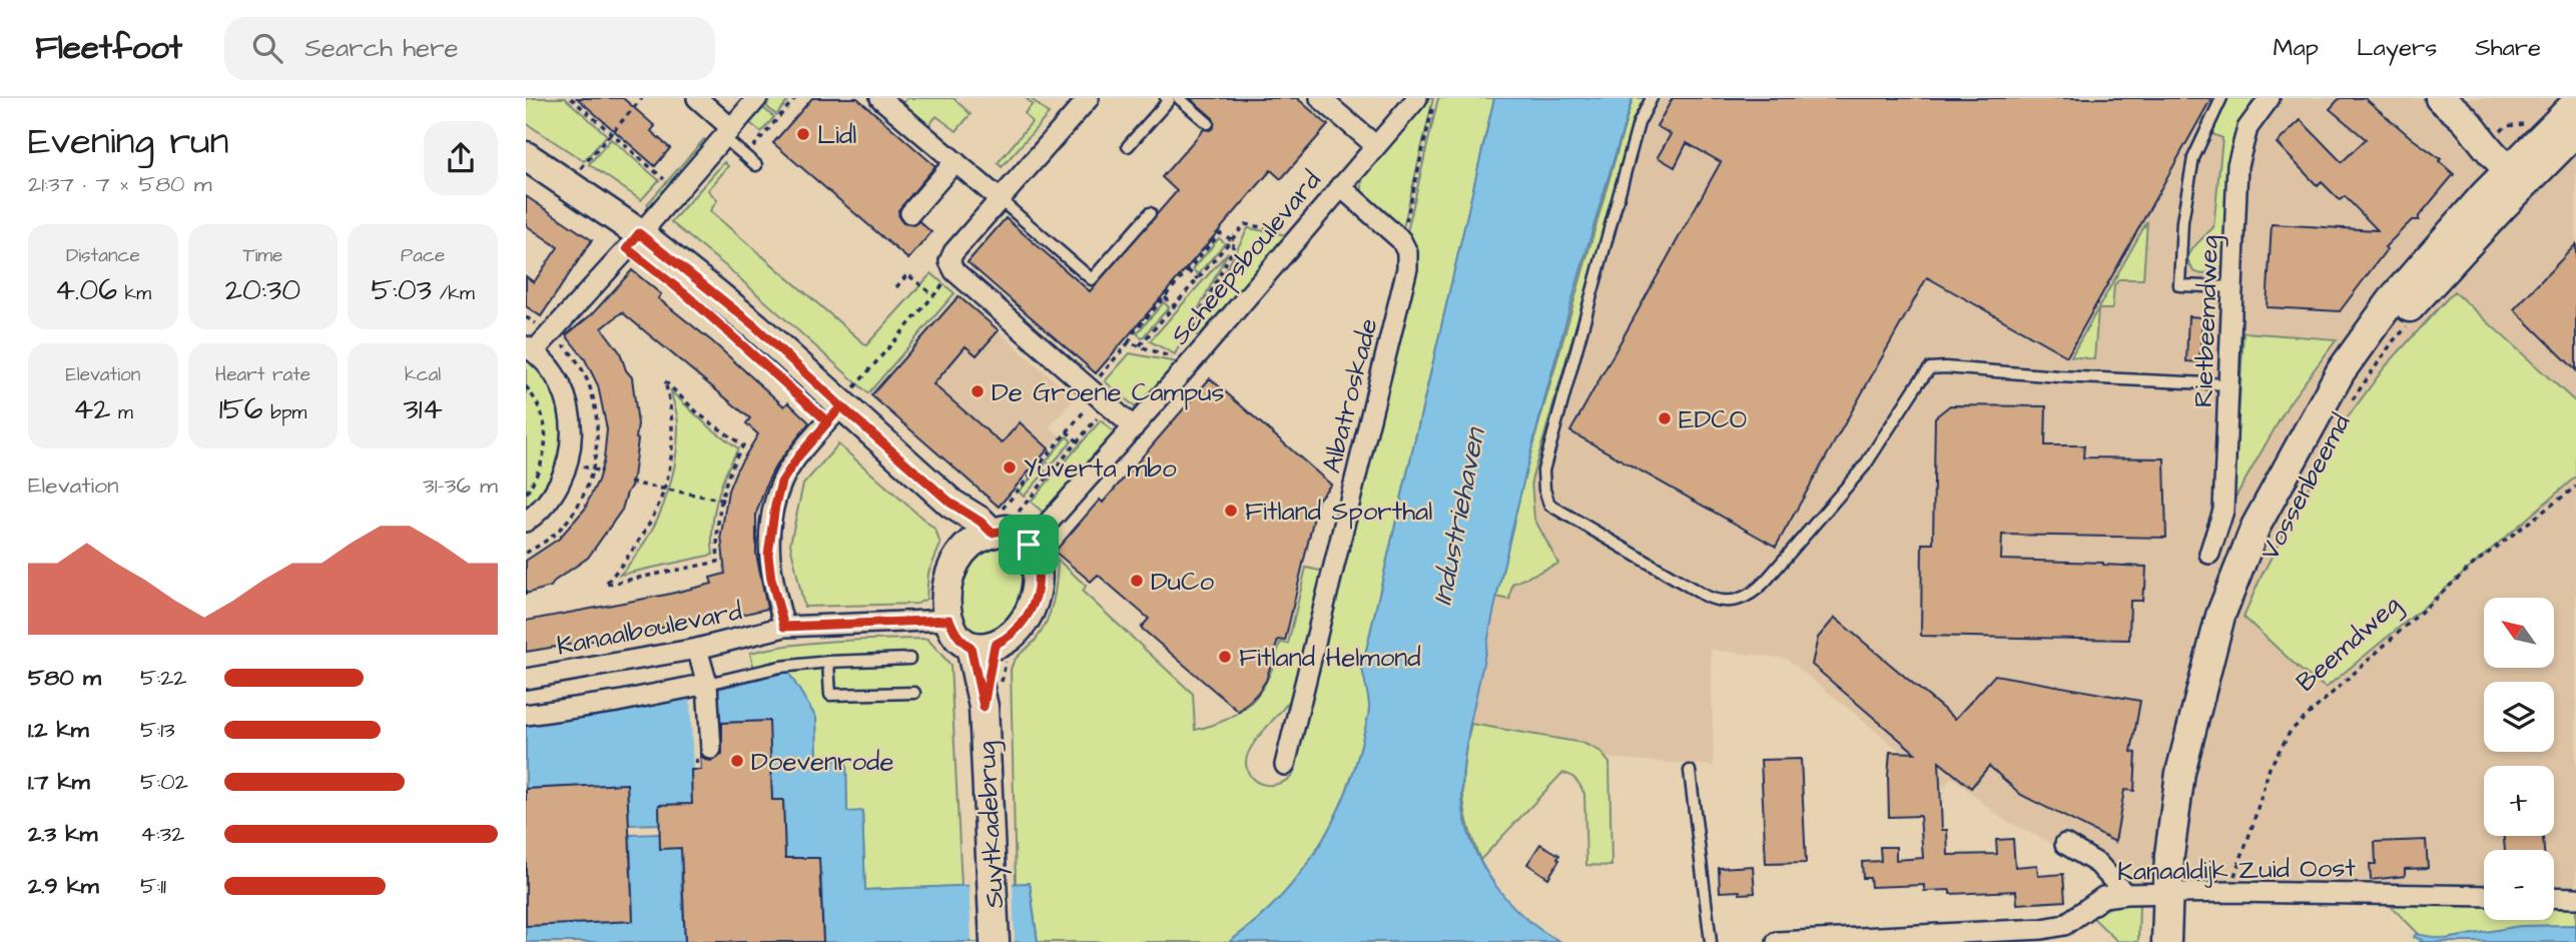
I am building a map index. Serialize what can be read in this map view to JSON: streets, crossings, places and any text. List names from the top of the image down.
{
  "streets": {
    "street": [
      "Scheepsboulevard",
      "Rietbeemdweg",
      "Albatroskade",
      "Vossenbeemd",
      "Kanaalboulevard",
      "Suytkadebrug",
      "Kanaaldijk Zuid Oost"
    ],
    "path": ["Beemdweg"]
  },
  "crossings": [
    ["Scheepsboulevard", "Kanaalboulevard"],
    ["Scheepsboulevard", "Suytkadebrug"],
    ["Vossenbeemd", "Kanaaldijk Zuid Oost"],
    ["Kanaalboulevard", "Suytkadebrug"],
    ["Beemdweg", "Kanaaldijk Zuid Oost"]
  ],
  "water": ["Industriehaven"],
  "places": [
    "Lidl",
    "De Groene Campus",
    "EDCO",
    "Yuverta mbo",
    "Fitland Sporthal",
    "DuCo",
    "Fitland Helmond",
    "Doevenrode"
  ],
  "north": "top left",
  "page": {
    "header": "Fleetfoot",
    "search": "Search here",
    "nav": ["Map", "Layers", "Share"],
    "heading": ["Evening run", "21:37 · 7 × 580 m"],
    "stats": [
      ["Distance", "4.06 km"],
      ["Time", "20:30"],
      ["Pace", "5:03 /km"],
      ["Elevation", "42 m"],
      ["Heart rate", "156 bpm"],
      ["kcal", "314"]
    ],
    "chart": ["Elevation", "31–36 m"],
    "map_buttons": ["+", "−"],
    "list": [
      {
        "name": "580 m",
        "note": "5:22"
      },
      {
        "name": "1.2 km",
        "note": "5:13"
      },
      {
        "name": "1.7 km",
        "note": "5:02"
      },
      {
        "name": "2.3 km",
        "note": "4:32"
      },
      {
        "name": "2.9 km",
        "note": "5:11"
      }
    ]
  }
}
